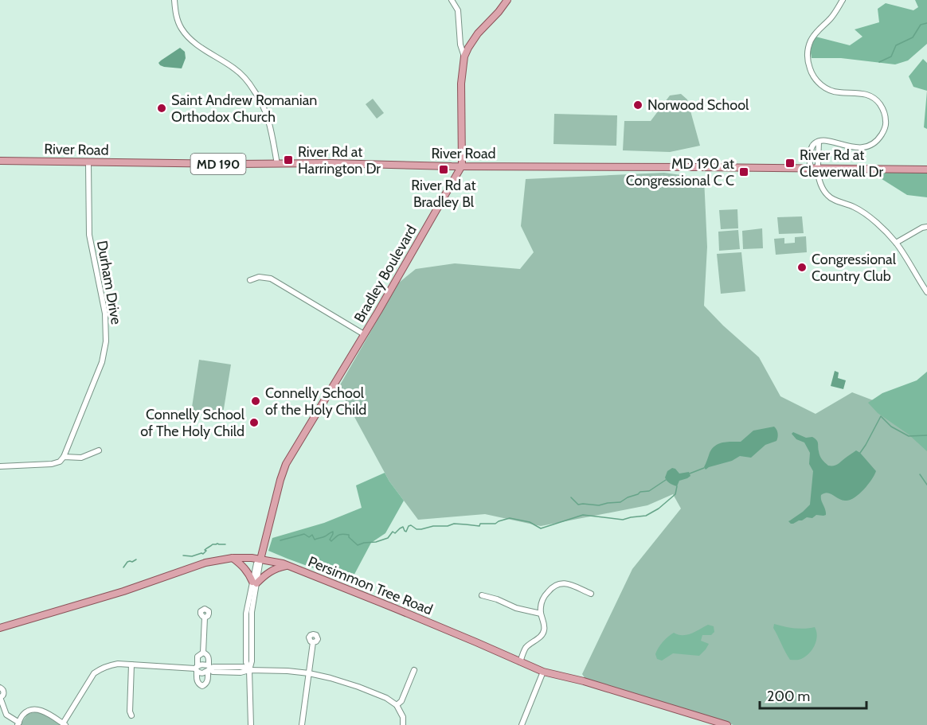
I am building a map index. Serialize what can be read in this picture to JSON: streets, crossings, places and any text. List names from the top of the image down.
{
  "streets": {
    "main road": [
      "River Road",
      "MD 190",
      "Bradley Boulevard",
      "Persimmon Tree Road"
    ],
    "street": ["Durham Drive"]
  },
  "crossings": [
    ["River Road", "Bradley Boulevard"],
    ["River Road", "Durham Drive"],
    ["Bradley Boulevard", "Persimmon Tree Road"]
  ],
  "places": {
    "other": [
      "Norwood School",
      "Saint Andrew Romanian Orthodox Church",
      "Congressional Country Club",
      "Connelly School of the Holy Child",
      "Connelly School of The Holy Child"
    ],
    "transit": [
      "River Rd at Harrington Dr",
      "River Rd at Clewerwall Dr",
      "River Rd at Bradley Bl",
      "MD 190 at Congressional C C"
    ]
  },
  "scale_bar": "200 m"
}
